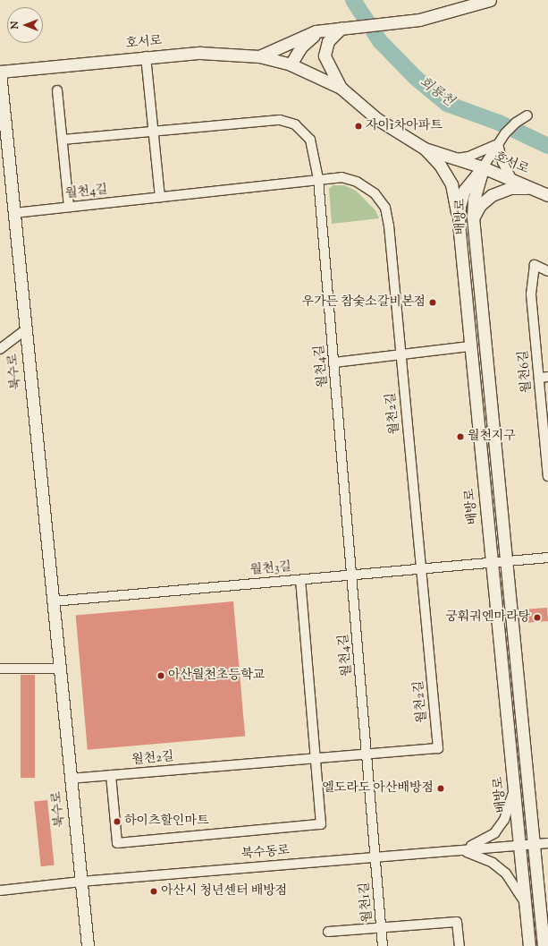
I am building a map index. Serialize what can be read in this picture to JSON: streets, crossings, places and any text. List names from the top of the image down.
{
  "streets": {
    "street": [
      "호서로",
      "월천4길",
      "배방로",
      "북수로",
      "월천6길",
      "월천2길",
      "월천3길",
      "북수동로",
      "월천1길"
    ]
  },
  "crossings": [
    ["호서로", "배방로"],
    ["호서로", "북수로"],
    ["월천4길", "북수로"],
    ["월천4길", "월천2길"],
    ["월천4길", "월천3길"],
    ["월천4길", "북수동로"],
    ["월천4길", "월천1길"],
    ["배방로", "월천3길"],
    ["배방로", "북수동로"],
    ["북수로", "월천2길"],
    ["북수로", "월천3길"],
    ["북수로", "북수동로"],
    ["월천2길", "월천3길"],
    ["북수동로", "월천1길"]
  ],
  "water": ["회룡천"],
  "places": [
    "자이1차아파트",
    "우가든 참숯소갈비본점",
    "월천지구",
    "궁훠궈엔마라탕",
    "아산월천초등학교",
    "엘도라도 아산배방점",
    "하이츠할인마트",
    "아산시 청년센터 배방점"
  ],
  "north": "left"
}
